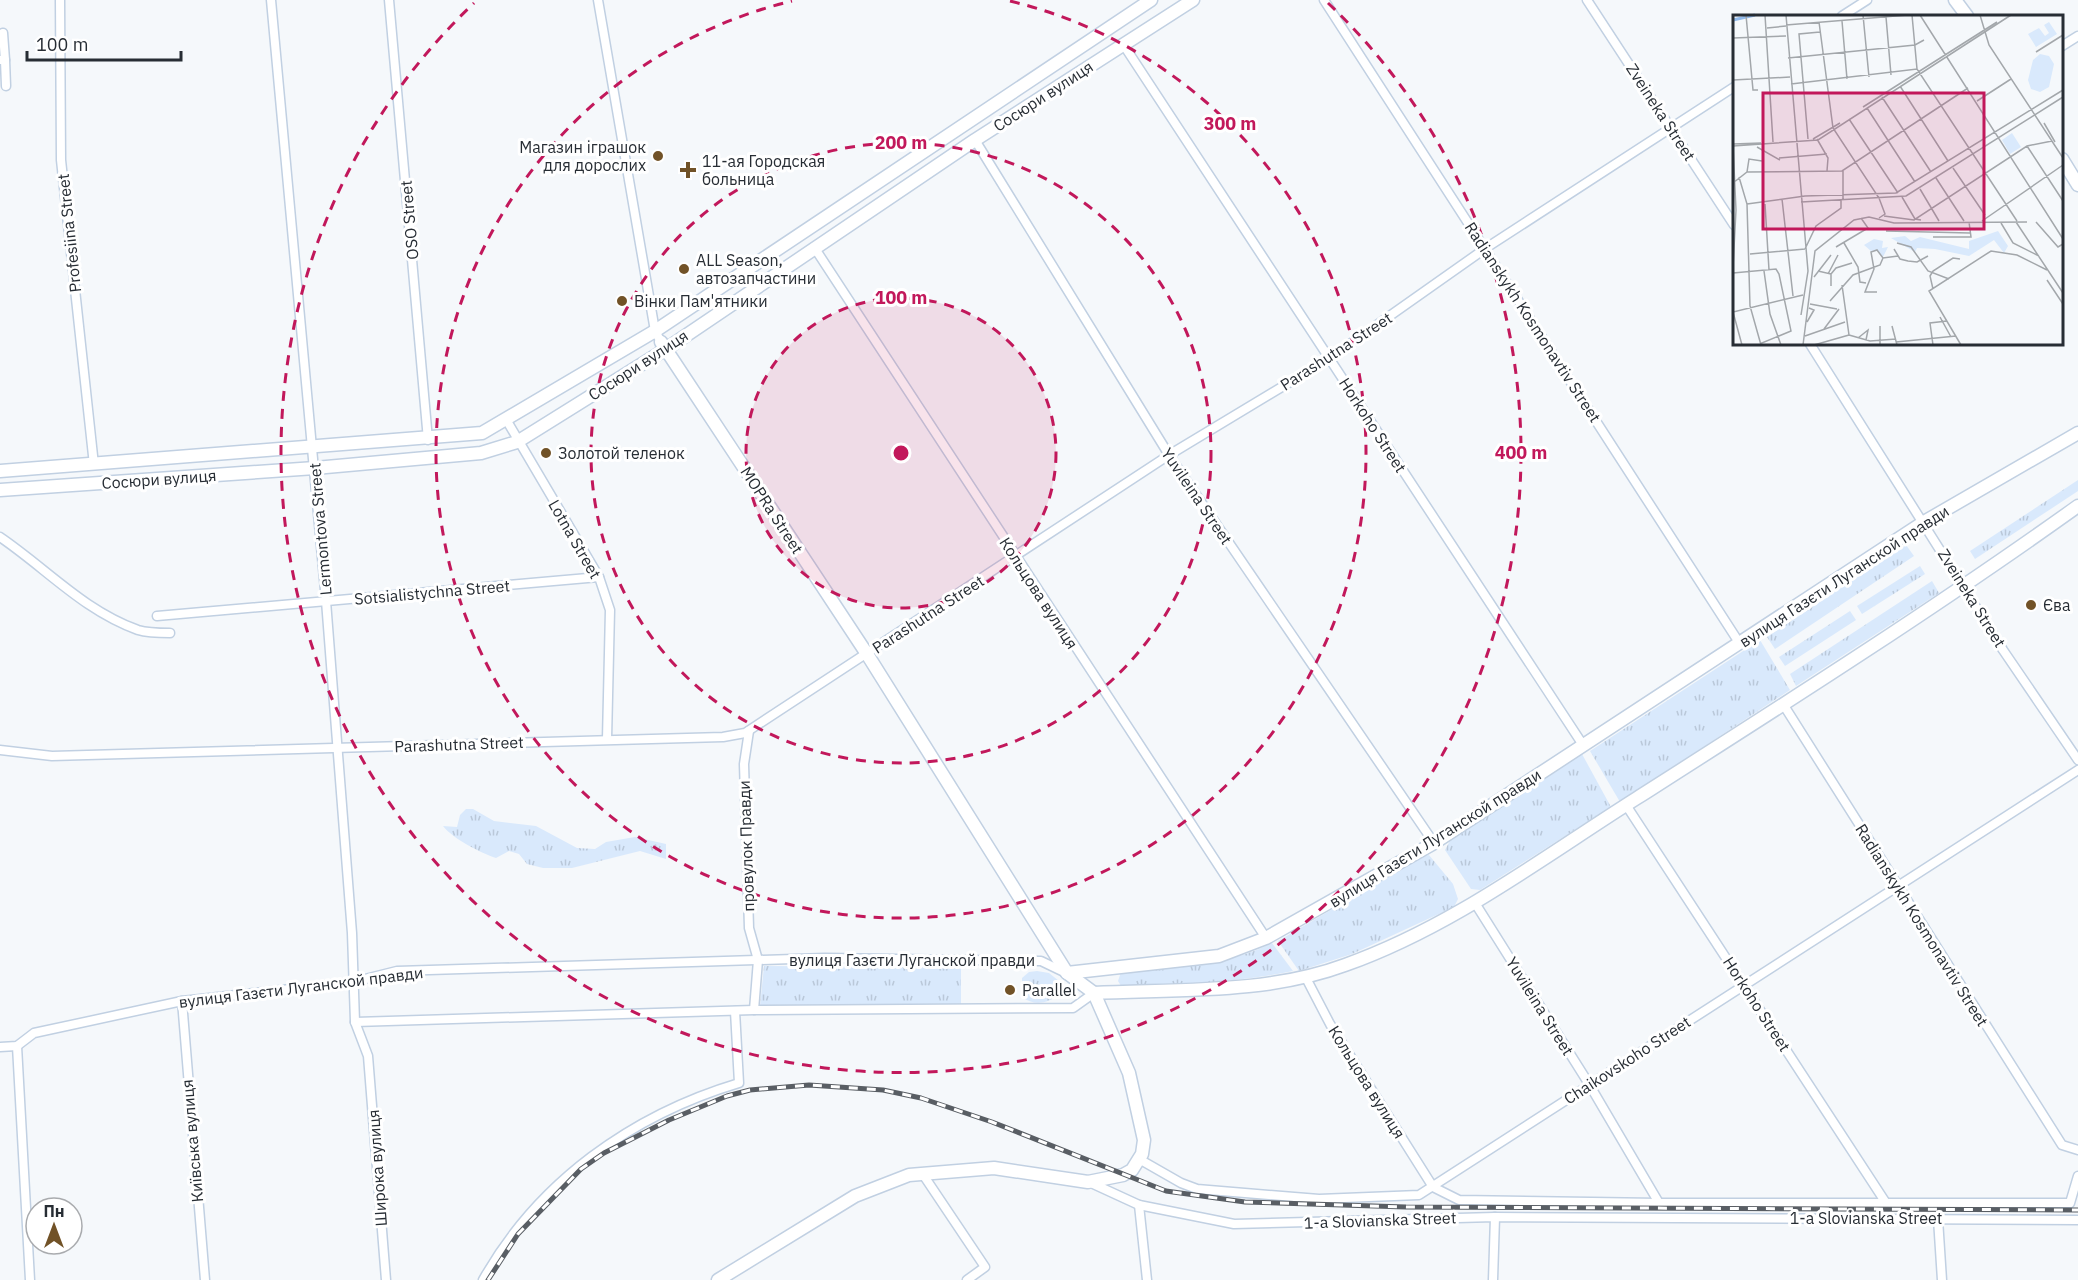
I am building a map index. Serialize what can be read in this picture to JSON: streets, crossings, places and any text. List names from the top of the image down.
{
  "streets": {
    "street": [
      "Сосюри вулиця",
      "Zveineka Street",
      "OSO Street",
      "Profesiina Street",
      "Radianskykh Kosmonavtiv Street",
      "Parashutna Street",
      "Horkoho Street",
      "Yuvileina Street",
      "MOPRa Street",
      "Lermontova Street",
      "Lotna Street",
      "вулиця Газєти Луганской правди",
      "Sotsialistychna Street",
      "Кольцова вулиця",
      "провулок Правди",
      "Chaikovskoho Street",
      "Київська вулиця",
      "Широка вулиця",
      "1-a Slovianska Street"
    ]
  },
  "crossings": [
    ["Сосюри вулиця", "OSO Street"],
    ["Сосюри вулиця", "Profesiina Street"],
    ["Сосюри вулиця", "Horkoho Street"],
    ["Сосюри вулиця", "Yuvileina Street"],
    ["Сосюри вулиця", "MOPRa Street"],
    ["Сосюри вулиця", "Lermontova Street"],
    ["Сосюри вулиця", "Lotna Street"],
    ["Сосюри вулиця", "Кольцова вулиця"],
    ["Zveineka Street", "Parashutna Street"],
    ["Zveineka Street", "вулиця Газєти Луганской правди"],
    ["Radianskykh Kosmonavtiv Street", "Parashutna Street"],
    ["Radianskykh Kosmonavtiv Street", "вулиця Газєти Луганской правди"],
    ["Radianskykh Kosmonavtiv Street", "Chaikovskoho Street"],
    ["Parashutna Street", "Horkoho Street"],
    ["Parashutna Street", "Yuvileina Street"],
    ["Parashutna Street", "MOPRa Street"],
    ["Parashutna Street", "Lermontova Street"],
    ["Parashutna Street", "Lotna Street"],
    ["Parashutna Street", "Кольцова вулиця"],
    ["Parashutna Street", "провулок Правди"],
    ["Horkoho Street", "вулиця Газєти Луганской правди"],
    ["Horkoho Street", "Chaikovskoho Street"],
    ["Yuvileina Street", "вулиця Газєти Луганской правди"],
    ["Yuvileina Street", "Chaikovskoho Street"],
    ["MOPRa Street", "вулиця Газєти Луганской правди"],
    ["Lermontova Street", "вулиця Газєти Луганской правди"],
    ["Lermontova Street", "Sotsialistychna Street"],
    ["Lermontova Street", "Широка вулиця"],
    ["Lotna Street", "Sotsialistychna Street"],
    ["вулиця Газєти Луганской правди", "Кольцова вулиця"],
    ["вулиця Газєти Луганской правди", "провулок Правди"],
    ["вулиця Газєти Луганской правди", "Київська вулиця"],
    ["Кольцова вулиця", "Chaikovskoho Street"]
  ],
  "places": {
    "other": [
      "Магазин іграшок для дорослих",
      "ALL Season, автозапчастини",
      "Вінки Пам'ятники",
      "Золотой теленок",
      "Єва",
      "Parallel"
    ],
    "health": ["11-ая Городская больница"]
  },
  "scale_bar": "100 m",
  "north": "top",
  "rings": [
    "300 m",
    "200 m",
    "100 m",
    "400 m"
  ]
}
